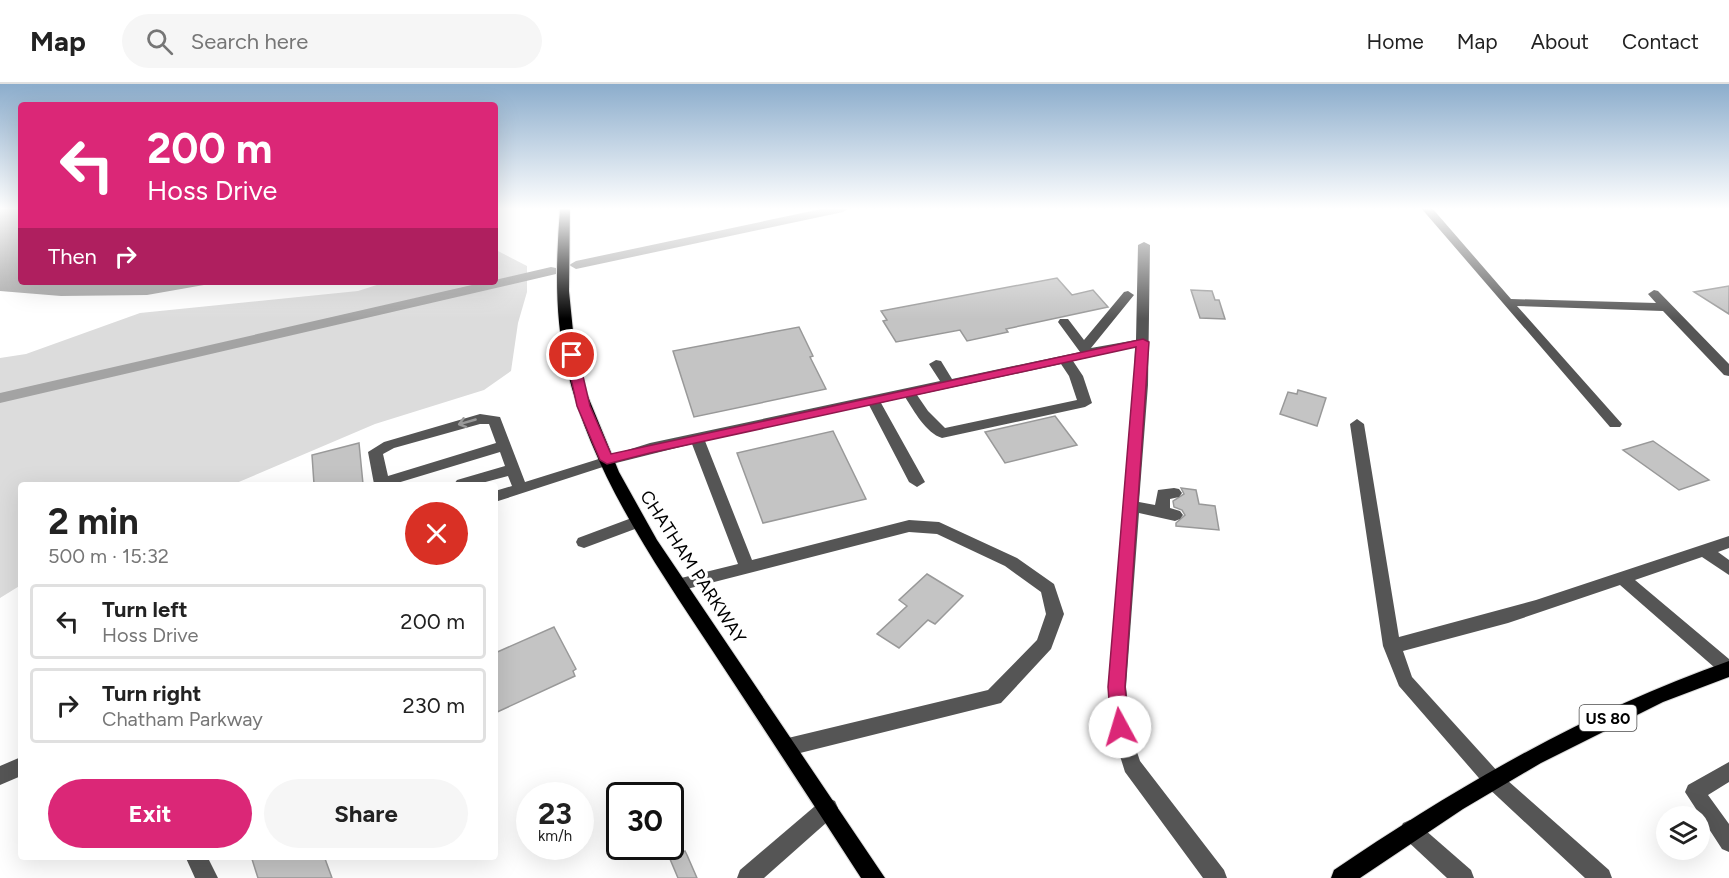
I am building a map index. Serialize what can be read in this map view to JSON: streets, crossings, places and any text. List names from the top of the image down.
{
  "streets": {
    "main road": ["CHATHAM PARKWAY", "US 80"]
  },
  "page": {
    "header": "Map",
    "search": "Search here",
    "nav": [
      "Home",
      "Map",
      "About",
      "Contact"
    ],
    "turn": ["200 m", "Hoss Drive"],
    "then": "Then",
    "heading": ["2 min", "500 m · 15:32"],
    "list": [
      {
        "name": "Turn left",
        "note": "Hoss Drive",
        "value": "200 m"
      },
      {
        "name": "Turn right",
        "note": "Chatham Parkway",
        "value": "230 m"
      }
    ],
    "buttons": ["Exit", "Share"],
    "speed": "23 km/h",
    "limit": "30"
  }
}
